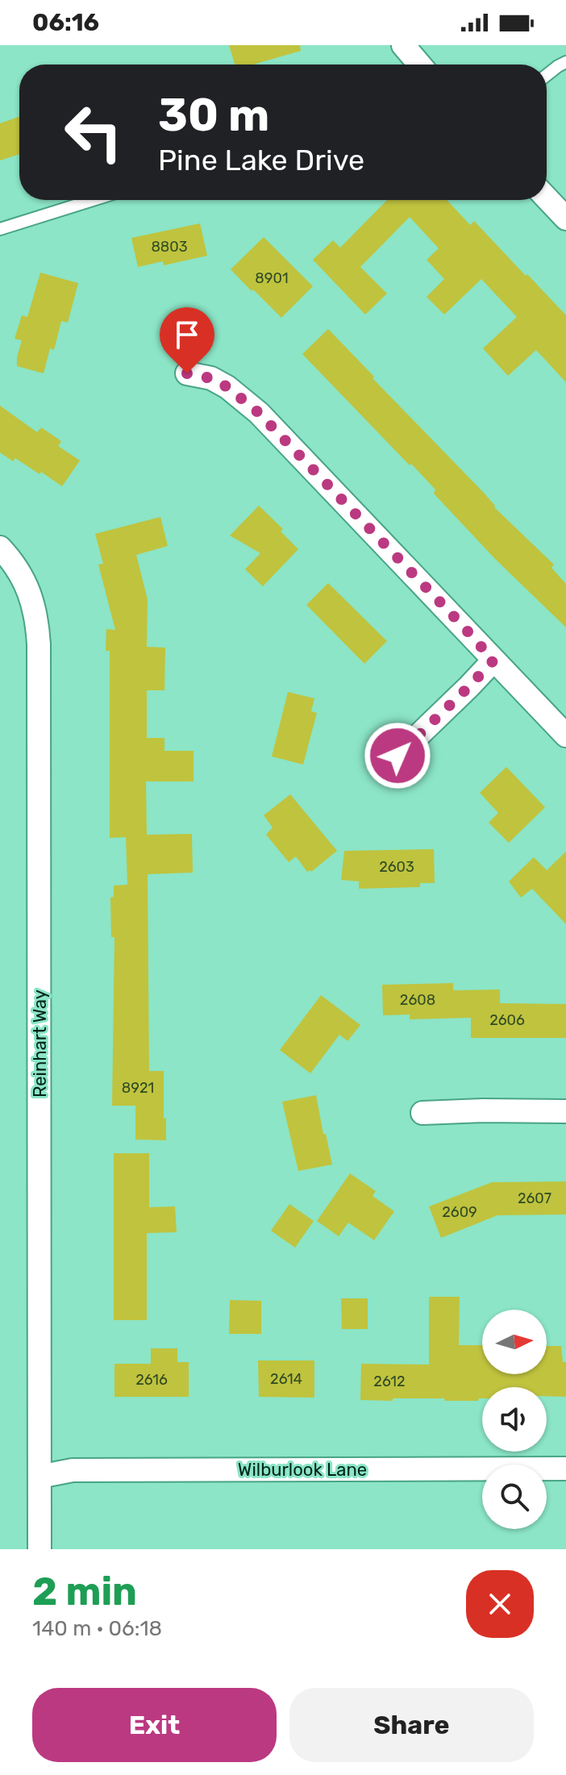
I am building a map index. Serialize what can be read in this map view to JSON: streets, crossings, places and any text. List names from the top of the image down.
{
  "streets": {
    "street": ["Reinhart Way", "Wilburlook Lane"]
  },
  "crossings": [
    ["Reinhart Way", "Wilburlook Lane"]
  ],
  "house_numbers": [
    "8803",
    "8901",
    "2603",
    "2608",
    "2606",
    "8921",
    "2607",
    "2609",
    "2614",
    "2616",
    "2612"
  ],
  "north": "right",
  "page": {
    "status": "06:16",
    "turn": ["30 m", "Pine Lake Drive"],
    "heading": ["2 min", "140 m · 06:18"],
    "buttons": ["Exit", "Share"]
  }
}
